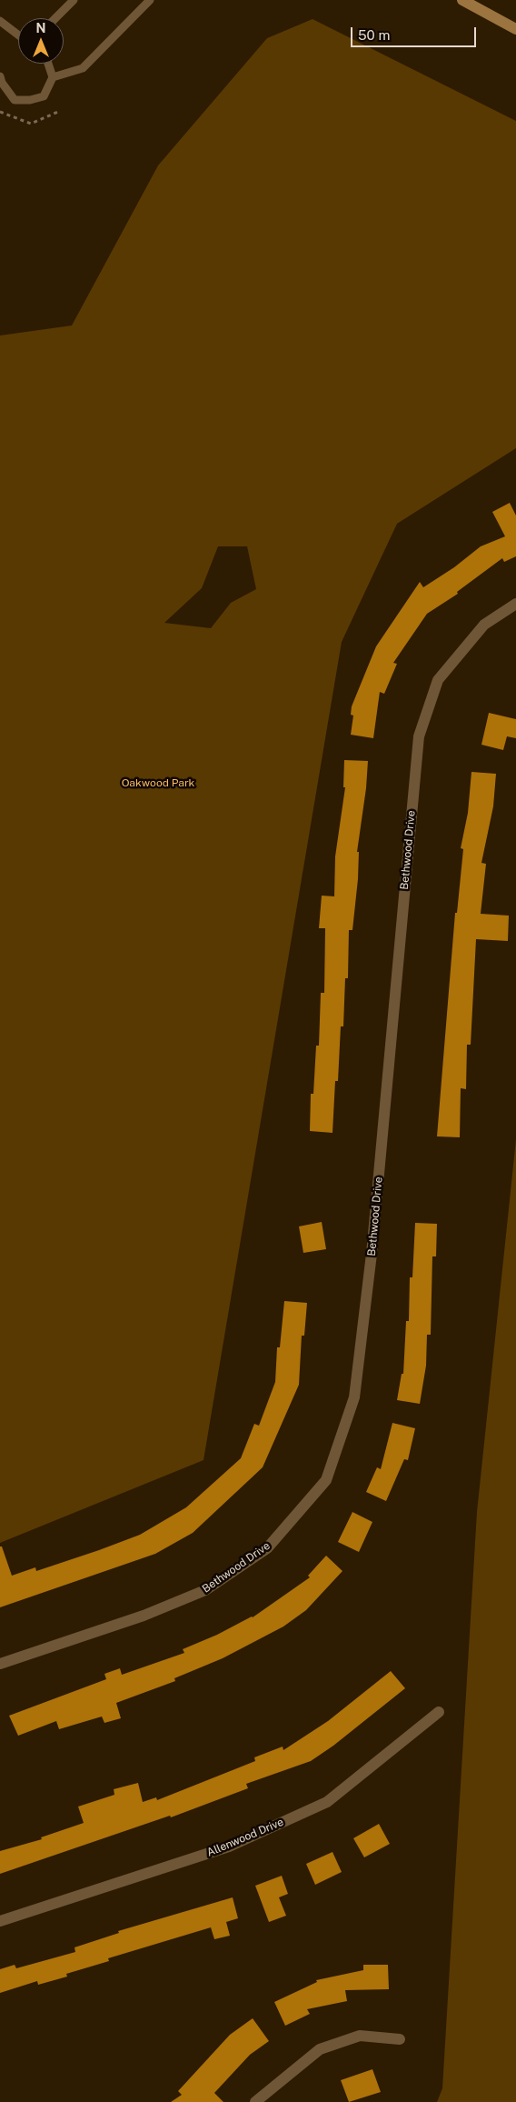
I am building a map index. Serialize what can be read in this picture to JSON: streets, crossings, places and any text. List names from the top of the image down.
{
  "streets": {
    "street": ["Bethwood Drive", "Allenwood Drive"]
  },
  "parks": ["Oakwood Park"],
  "scale_bar": "50 m",
  "north": "top"
}
